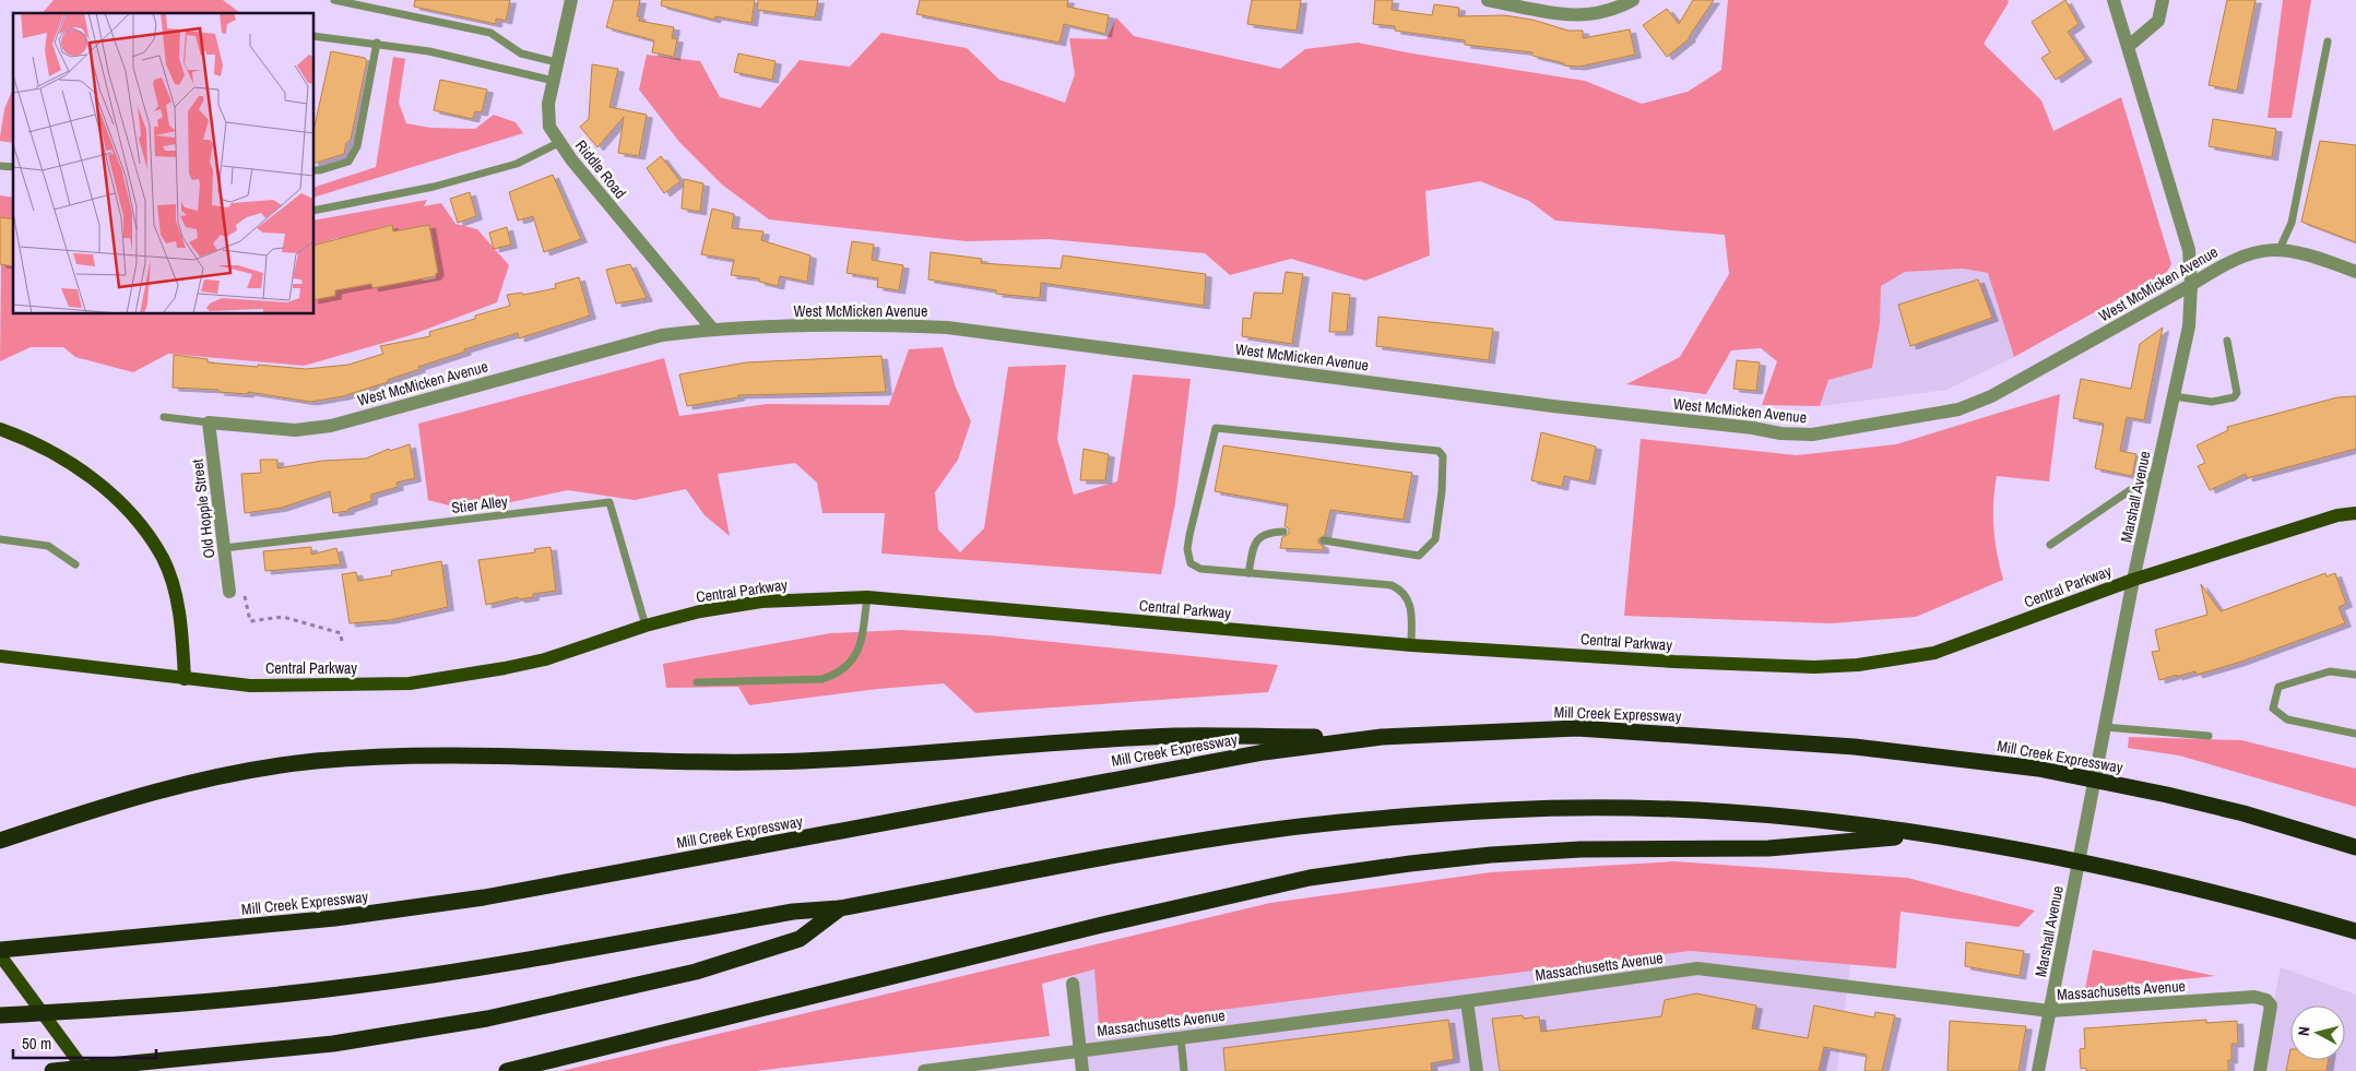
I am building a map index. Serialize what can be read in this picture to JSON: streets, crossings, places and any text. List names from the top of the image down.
{
  "streets": {
    "highway": ["Mill Creek Expressway"],
    "main road": ["Central Parkway"],
    "street": [
      "Riddle Road",
      "West McMicken Avenue",
      "Marshall Avenue",
      "Old Hopple Street",
      "Massachusetts Avenue"
    ],
    "lane": ["Stier Alley"]
  },
  "crossings": [
    ["Riddle Road", "West McMicken Avenue"],
    ["West McMicken Avenue", "Marshall Avenue"],
    ["West McMicken Avenue", "Old Hopple Street"],
    ["Marshall Avenue", "Central Parkway"],
    ["Marshall Avenue", "Massachusetts Avenue"],
    ["Stier Alley", "Old Hopple Street"],
    ["Stier Alley", "Central Parkway"]
  ],
  "scale_bar": "50 m",
  "north": "left"
}
